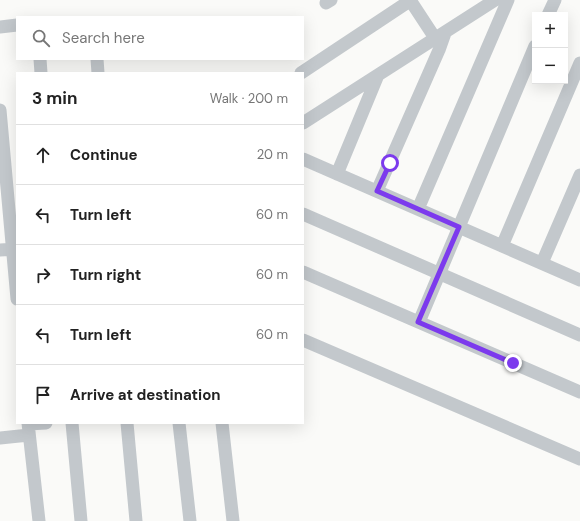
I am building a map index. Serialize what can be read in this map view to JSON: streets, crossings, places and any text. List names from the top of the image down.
{
  "page": {
    "map_buttons": ["+", "−"],
    "search": "Search here",
    "heading": ["3 min", "Walk · 200 m"],
    "list": [
      ["Continue", "20 m"],
      ["Turn left", "60 m"],
      ["Turn right", "60 m"],
      ["Turn left", "60 m"],
      "Arrive at destination"
    ]
  }
}
